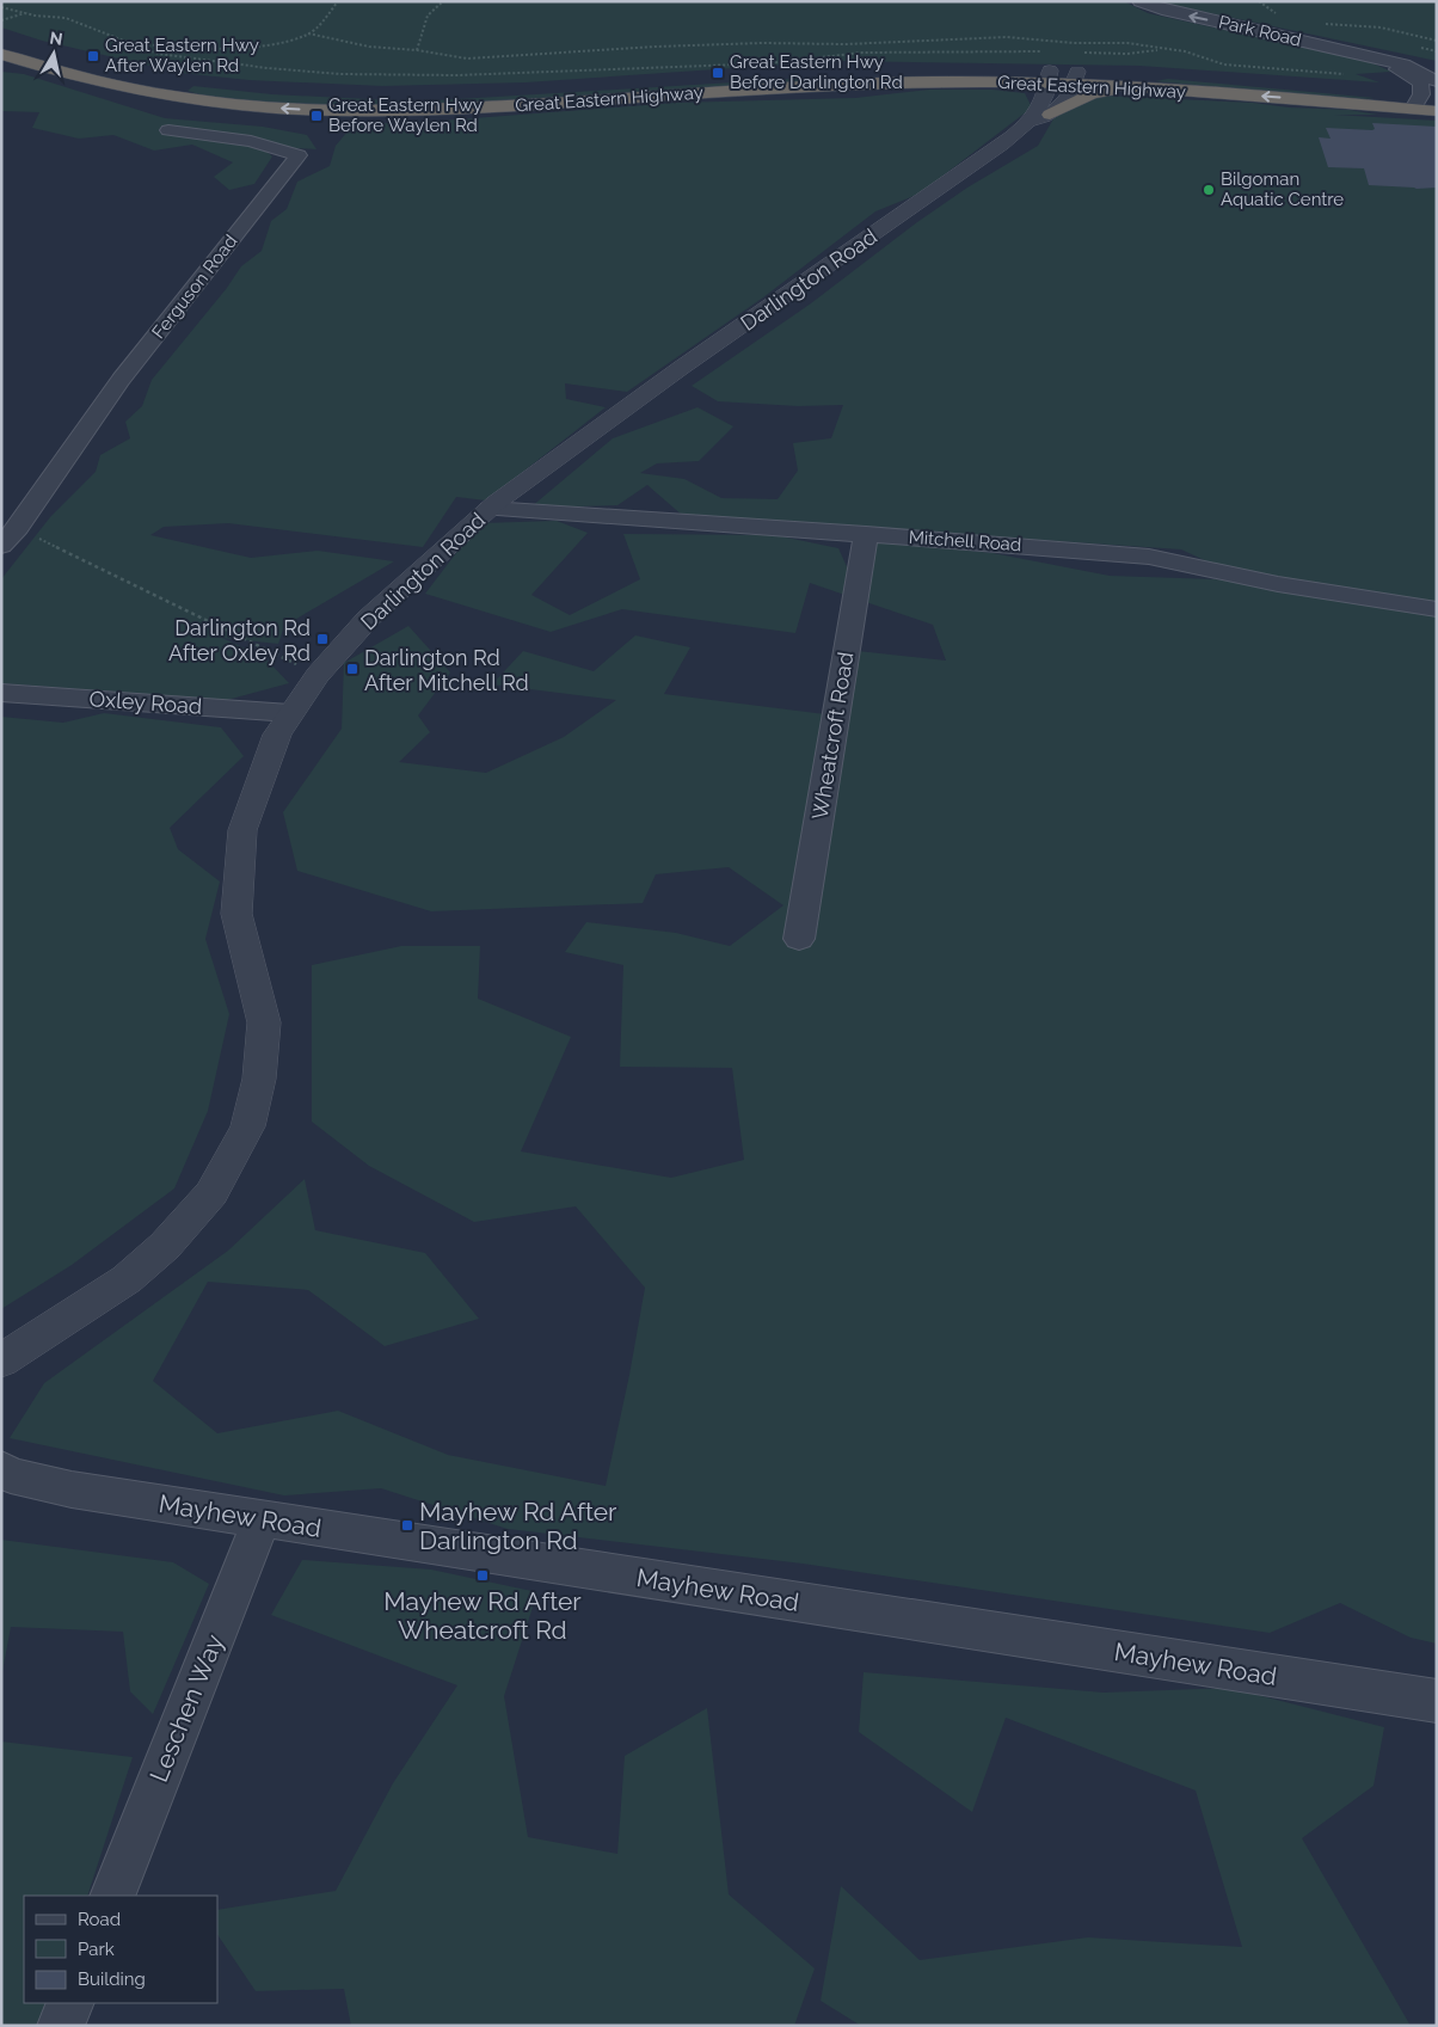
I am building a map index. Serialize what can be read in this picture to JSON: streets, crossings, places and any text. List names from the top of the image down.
{
  "streets": {
    "highway": ["Great Eastern Highway"],
    "street": [
      "Park Road",
      "Darlington Road",
      "Ferguson Road",
      "Mitchell Road",
      "Oxley Road",
      "Wheatcroft Road",
      "Mayhew Road",
      "Leschen Way"
    ]
  },
  "crossings": [
    ["Park Road", "Great Eastern Highway"],
    ["Great Eastern Highway", "Darlington Road"],
    ["Darlington Road", "Mitchell Road"],
    ["Darlington Road", "Oxley Road"],
    ["Mitchell Road", "Wheatcroft Road"],
    ["Mayhew Road", "Leschen Way"]
  ],
  "one_way": ["Park Road"],
  "places": {
    "transit": [
      "Great Eastern Hwy After Waylen Rd",
      "Great Eastern Hwy Before Darlington Rd",
      "Great Eastern Hwy Before Waylen Rd",
      "Darlington Rd After Oxley Rd",
      "Darlington Rd After Mitchell Rd",
      "Mayhew Rd After Darlington Rd",
      "Mayhew Rd After Wheatcroft Rd"
    ],
    "other": ["Bilgoman Aquatic Centre"]
  },
  "legend": ["Road", "Park", "Building"],
  "north": "top"
}
